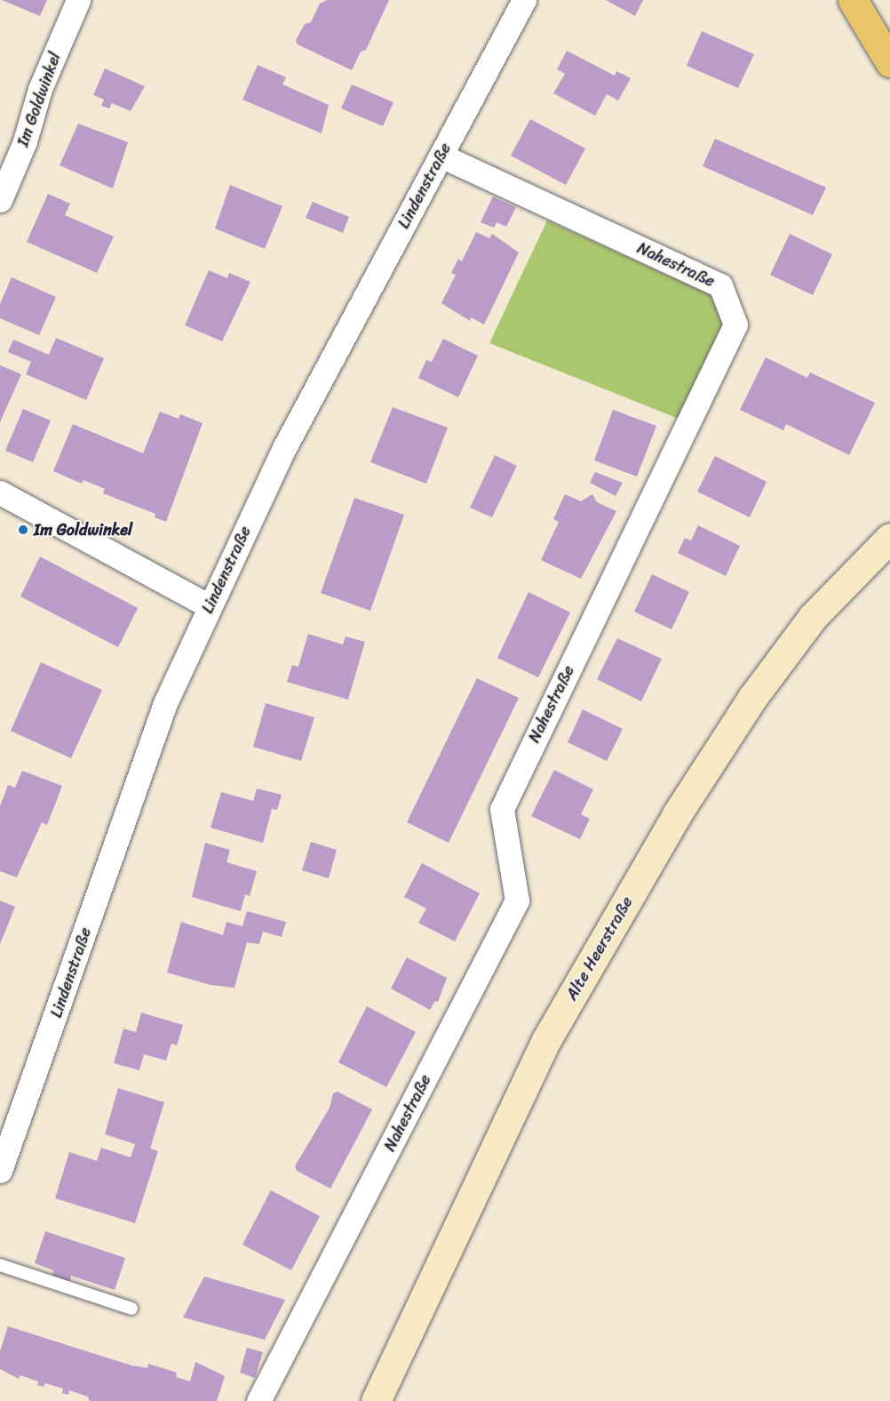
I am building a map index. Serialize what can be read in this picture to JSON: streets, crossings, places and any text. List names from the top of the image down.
{
  "streets": {
    "street": [
      "Im Goldwinkel",
      "Lindenstraße",
      "Nahestraße",
      "Alte Heerstraße"
    ]
  },
  "crossings": [
    ["Lindenstraße", "Nahestraße"]
  ],
  "places": ["Im Goldwinkel"]
}
